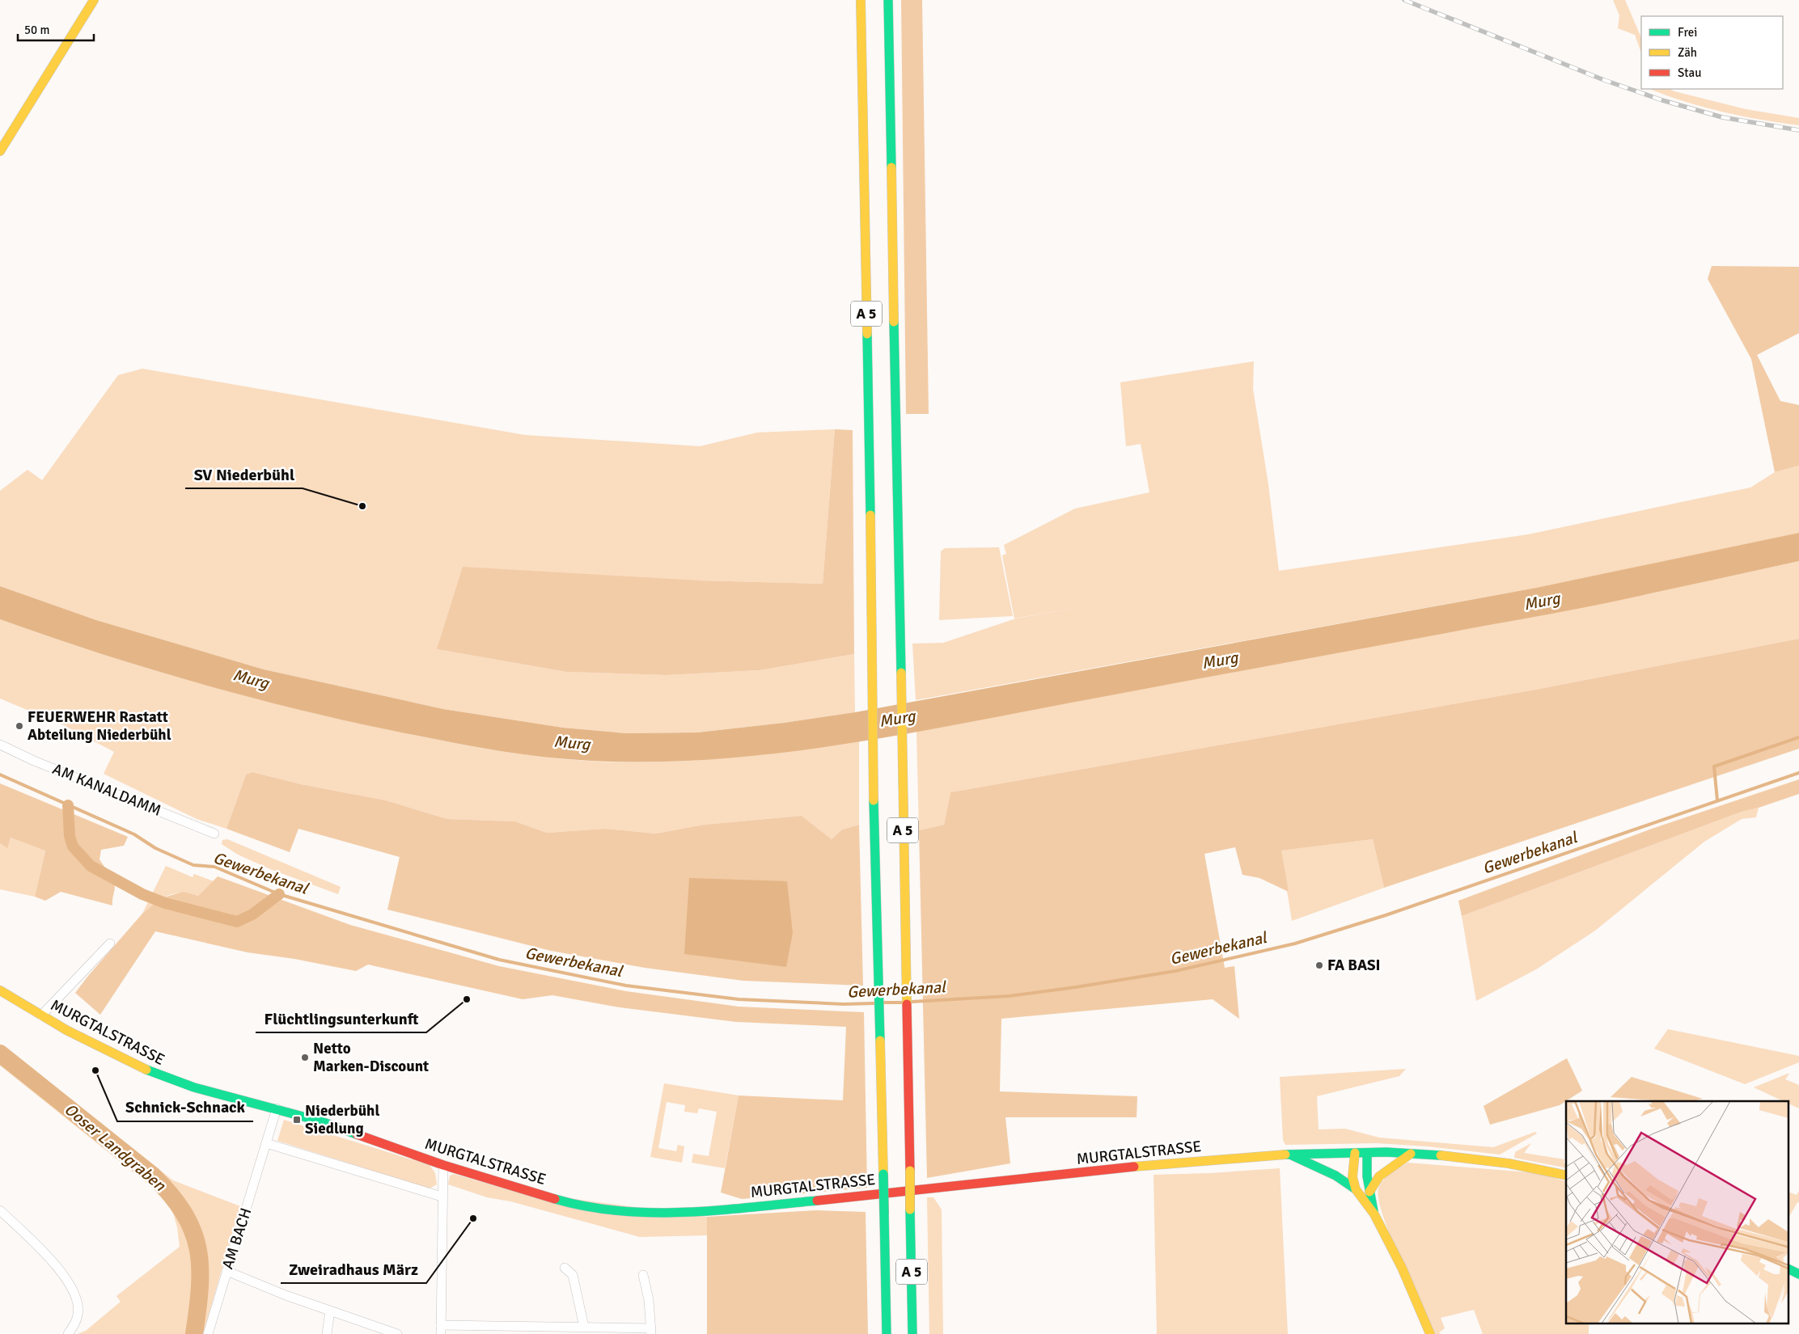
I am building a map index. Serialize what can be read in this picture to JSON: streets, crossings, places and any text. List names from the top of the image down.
{
  "streets": {
    "main road": ["A 5", "MURGTALSTRASSE"],
    "street": ["AM KANALDAMM", "AM BACH"]
  },
  "water": ["Murg", "Gewerbekanal", "Ooser Landgraben"],
  "places": {
    "other": [
      "SV Niederbühl",
      "FEUERWEHR Rastatt Abteilung Niederbühl",
      "FA BASI",
      "Flüchtlingsunterkunft",
      "Netto Marken-Discount",
      "Schnick-Schnack",
      "Zweiradhaus März"
    ],
    "transit": ["Niederbühl Siedlung"]
  },
  "legend": ["Frei", "Zäh", "Stau"],
  "scale_bar": "50 m"
}
